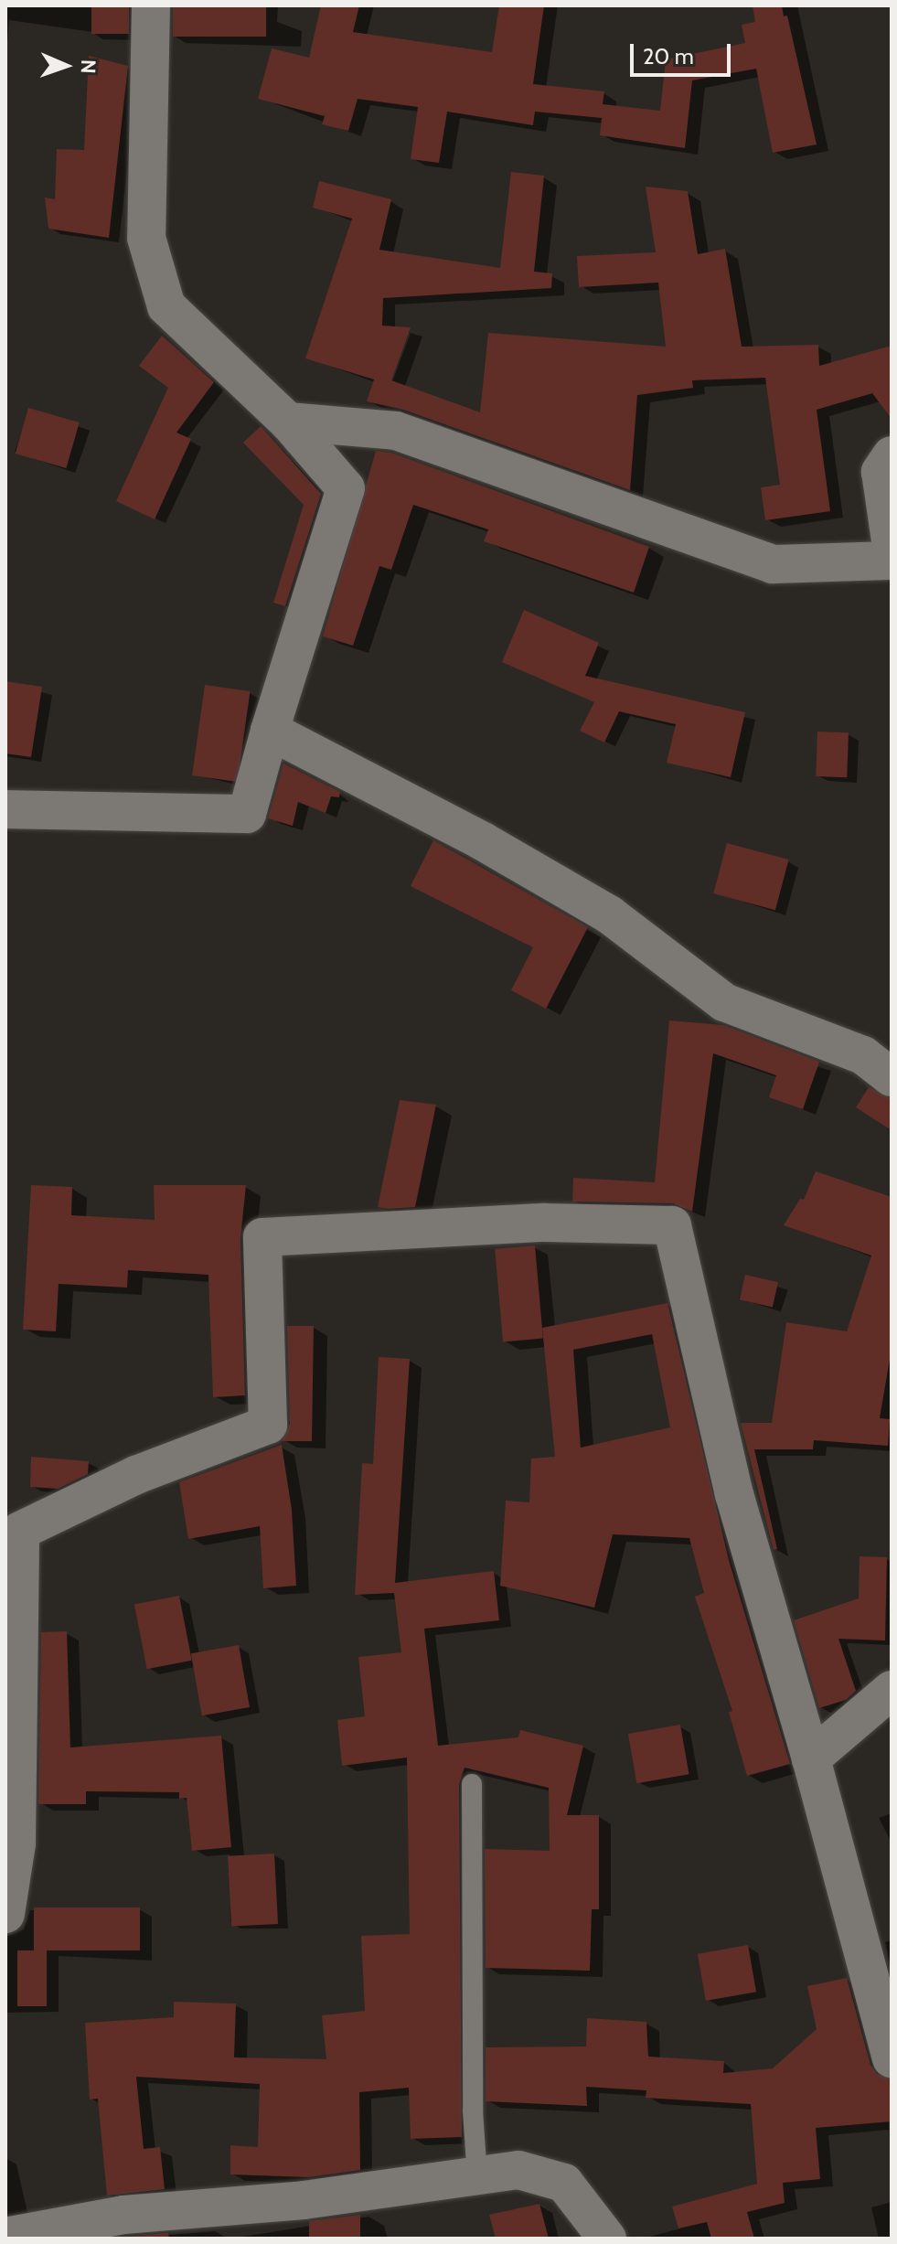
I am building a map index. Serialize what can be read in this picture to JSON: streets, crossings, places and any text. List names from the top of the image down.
{
  "scale_bar": "20 m",
  "north": "right"
}
